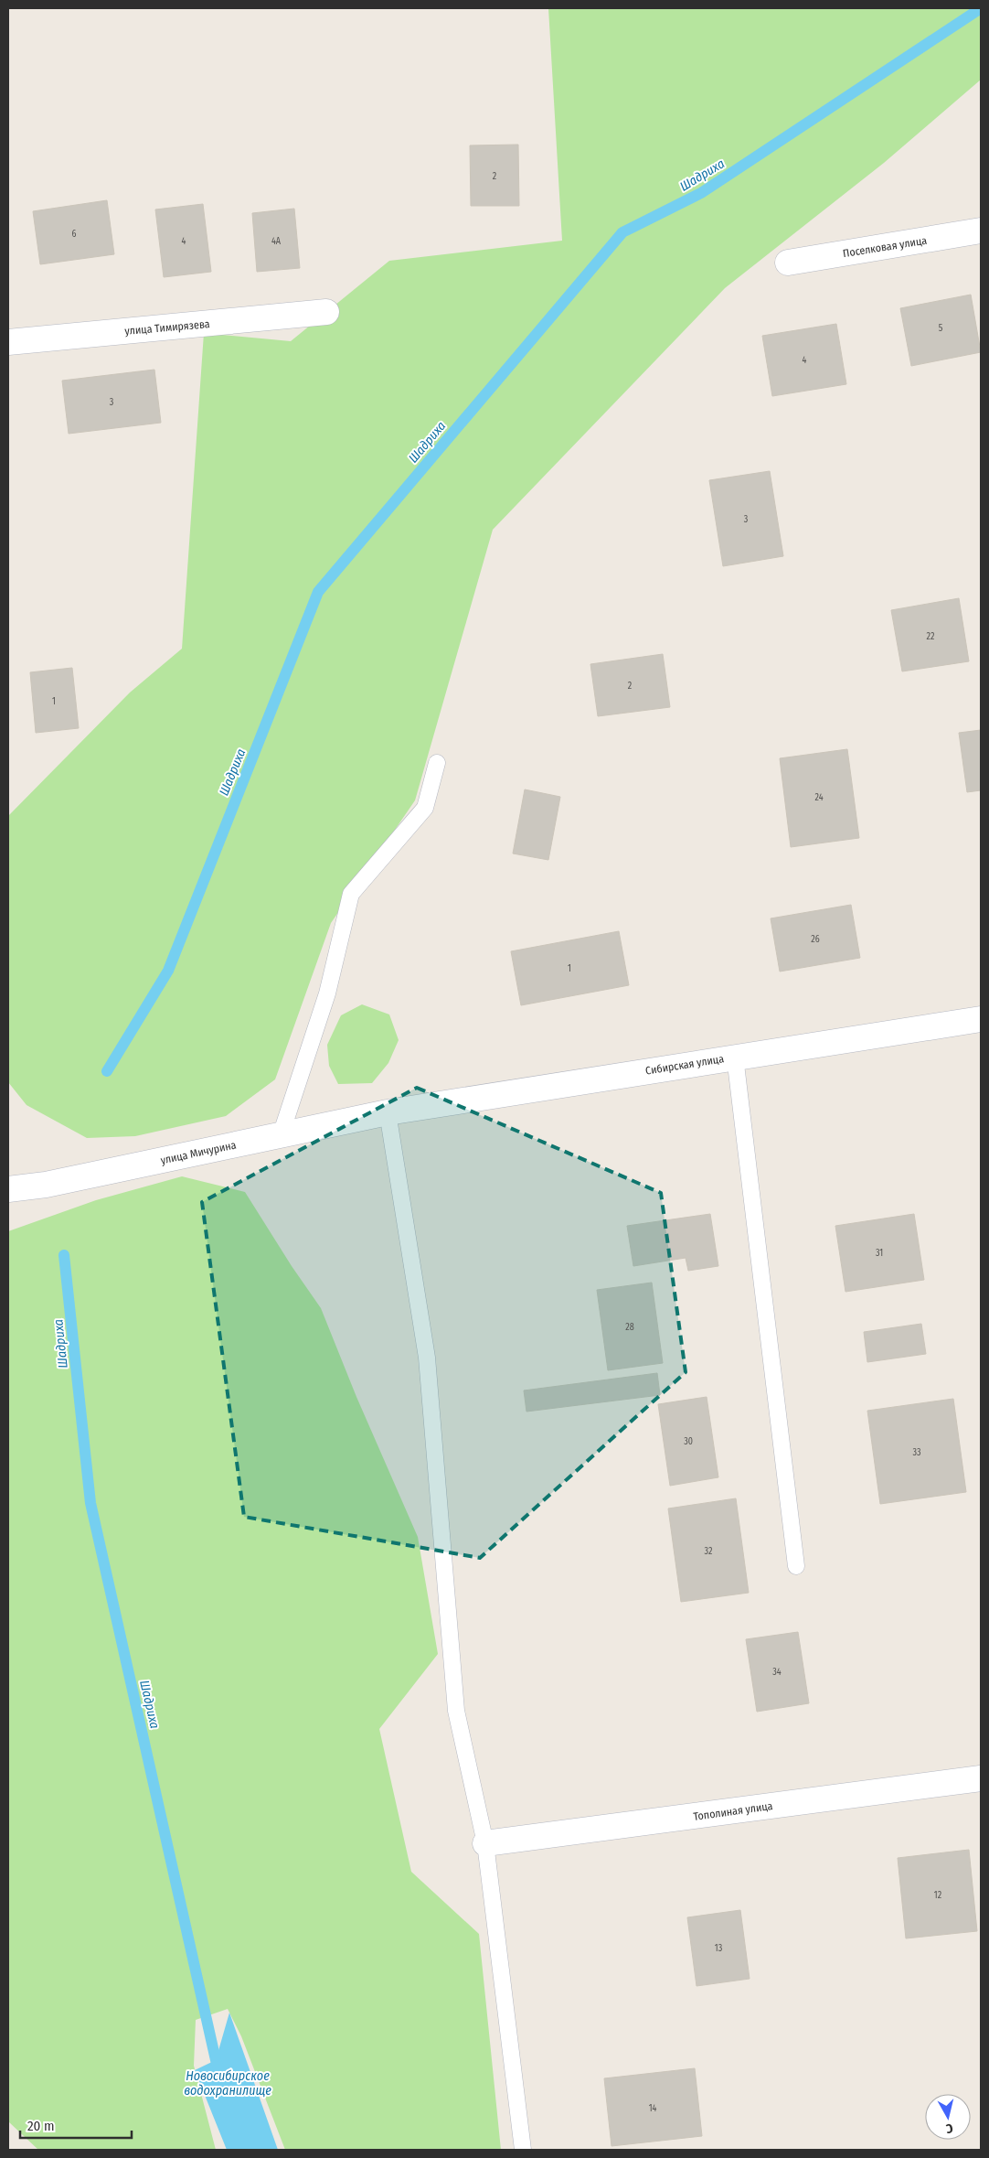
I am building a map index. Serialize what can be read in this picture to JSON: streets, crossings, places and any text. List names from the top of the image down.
{
  "streets": {
    "street": [
      "Поселковая улица",
      "улица Тимирязева",
      "Сибирская улица",
      "улица Мичурина",
      "Тополиная улица"
    ]
  },
  "crossings": [
    ["Сибирская улица", "улица Мичурина"]
  ],
  "water": ["Шадриха", "Новосибирское водохранилище"],
  "house_numbers": [
    "2",
    "6",
    "4",
    "4А",
    "5",
    "4",
    "3",
    "3",
    "22",
    "2",
    "1",
    "24",
    "26",
    "1",
    "31",
    "28",
    "30",
    "33",
    "32",
    "34",
    "12",
    "13",
    "14"
  ],
  "scale_bar": "20 m",
  "north": "bottom"
}
